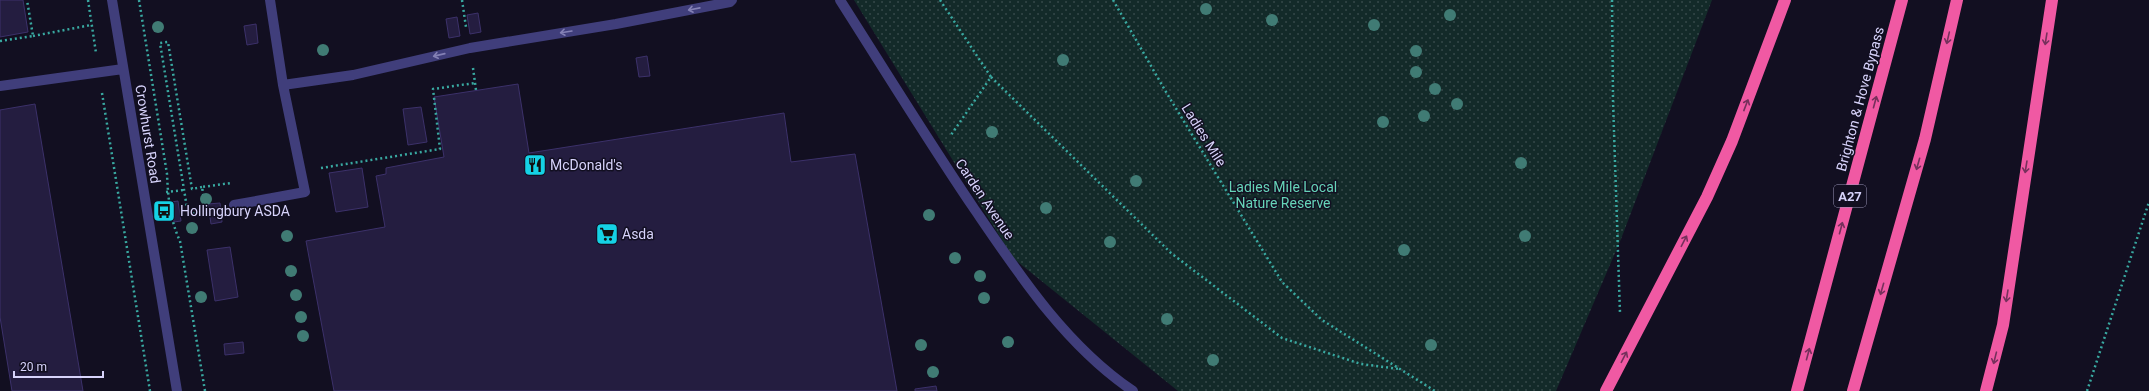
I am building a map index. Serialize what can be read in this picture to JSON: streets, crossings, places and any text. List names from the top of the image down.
{
  "streets": {
    "highway": ["Brighton & Hove Bypass", "A27"],
    "street": ["Crowhurst Road", "Carden Avenue"],
    "path": ["Ladies Mile"]
  },
  "parks": ["Ladies Mile Local Nature Reserve"],
  "places": {
    "restaurant": ["McDonald's"],
    "bus stop": ["Hollingbury ASDA"],
    "supermarket": ["Asda"]
  },
  "scale_bar": "20 m"
}
